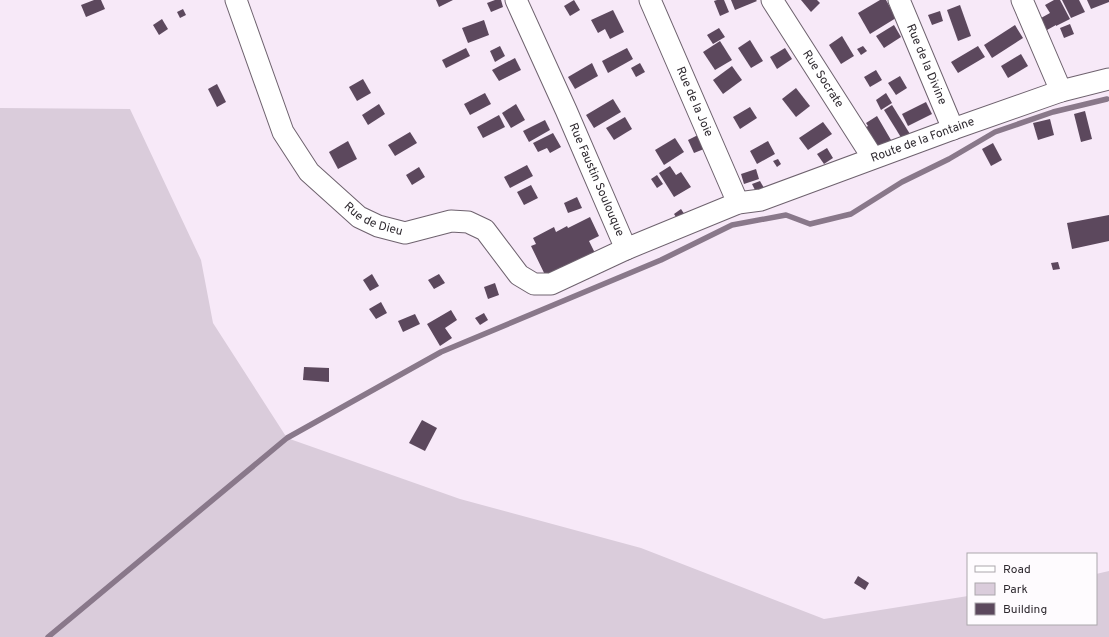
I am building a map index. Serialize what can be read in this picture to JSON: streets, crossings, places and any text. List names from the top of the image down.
{
  "streets": {
    "street": [
      "Rue de la Divine",
      "Rue Socrate",
      "Rue de la Joie",
      "Route de la Fontaine",
      "Rue Faustin Soulouque",
      "Rue de Dieu"
    ]
  },
  "crossings": [
    ["Rue de la Divine", "Route de la Fontaine"],
    ["Rue Socrate", "Route de la Fontaine"],
    ["Rue de la Joie", "Route de la Fontaine"],
    ["Rue de la Joie", "Rue Faustin Soulouque"],
    ["Route de la Fontaine", "Rue Faustin Soulouque"],
    ["Rue Faustin Soulouque", "Rue de Dieu"]
  ],
  "legend": ["Road", "Park", "Building"]
}
